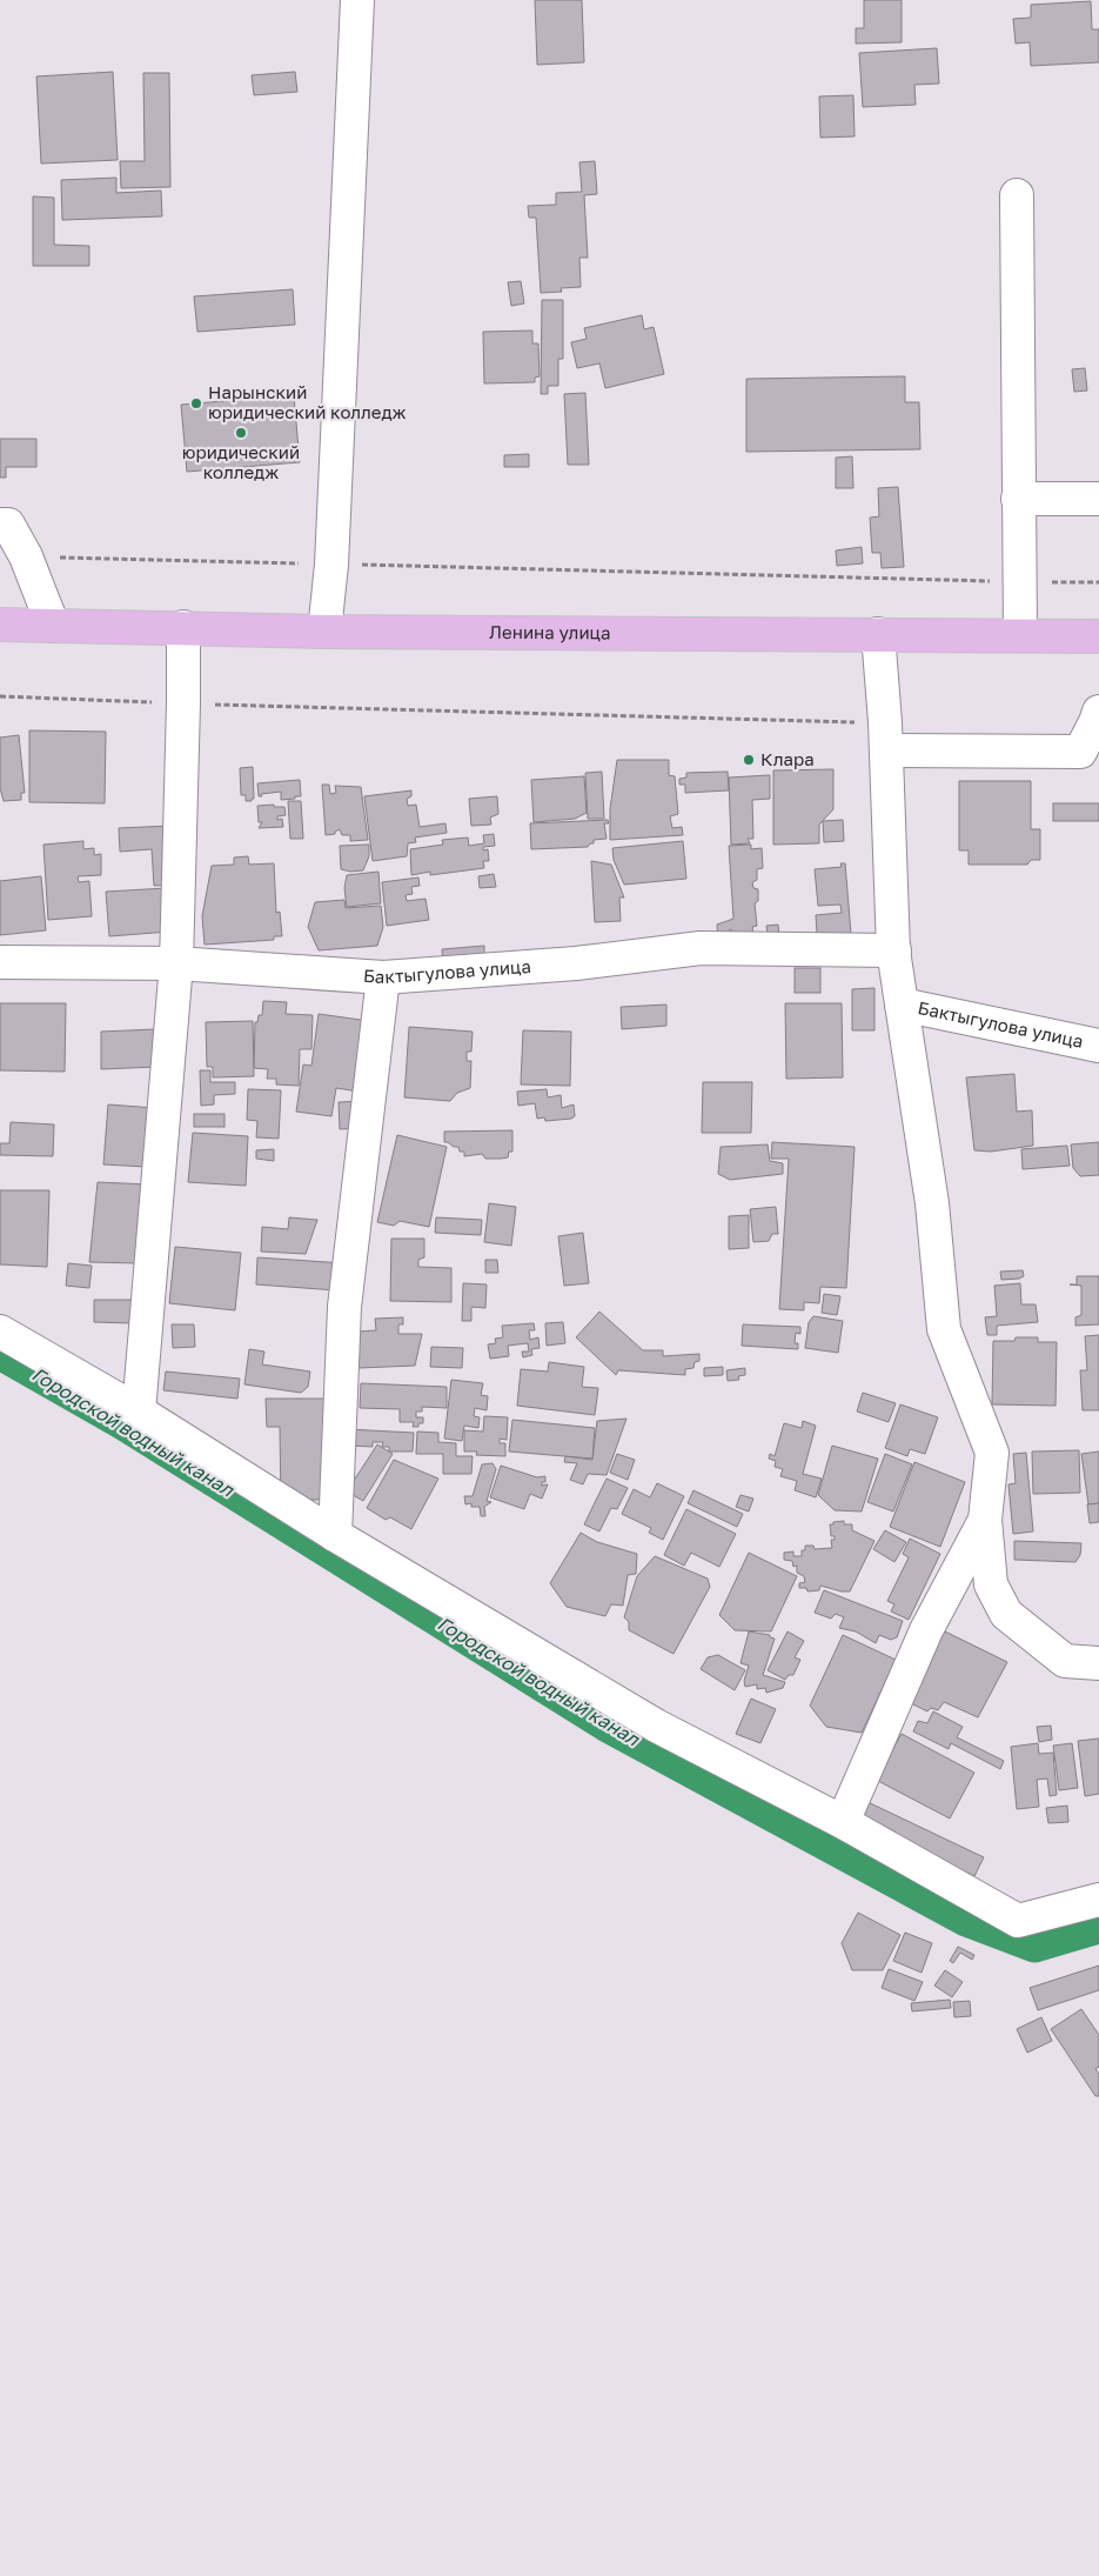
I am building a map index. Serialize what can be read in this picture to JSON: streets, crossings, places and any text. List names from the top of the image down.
{
  "streets": {
    "main road": ["Ленина улица"],
    "street": ["Бактыгулова улица"]
  },
  "water": ["Городской водный канал"],
  "places": ["Нарынский юридический колледж", "юридический колледж", "Клара"]
}
